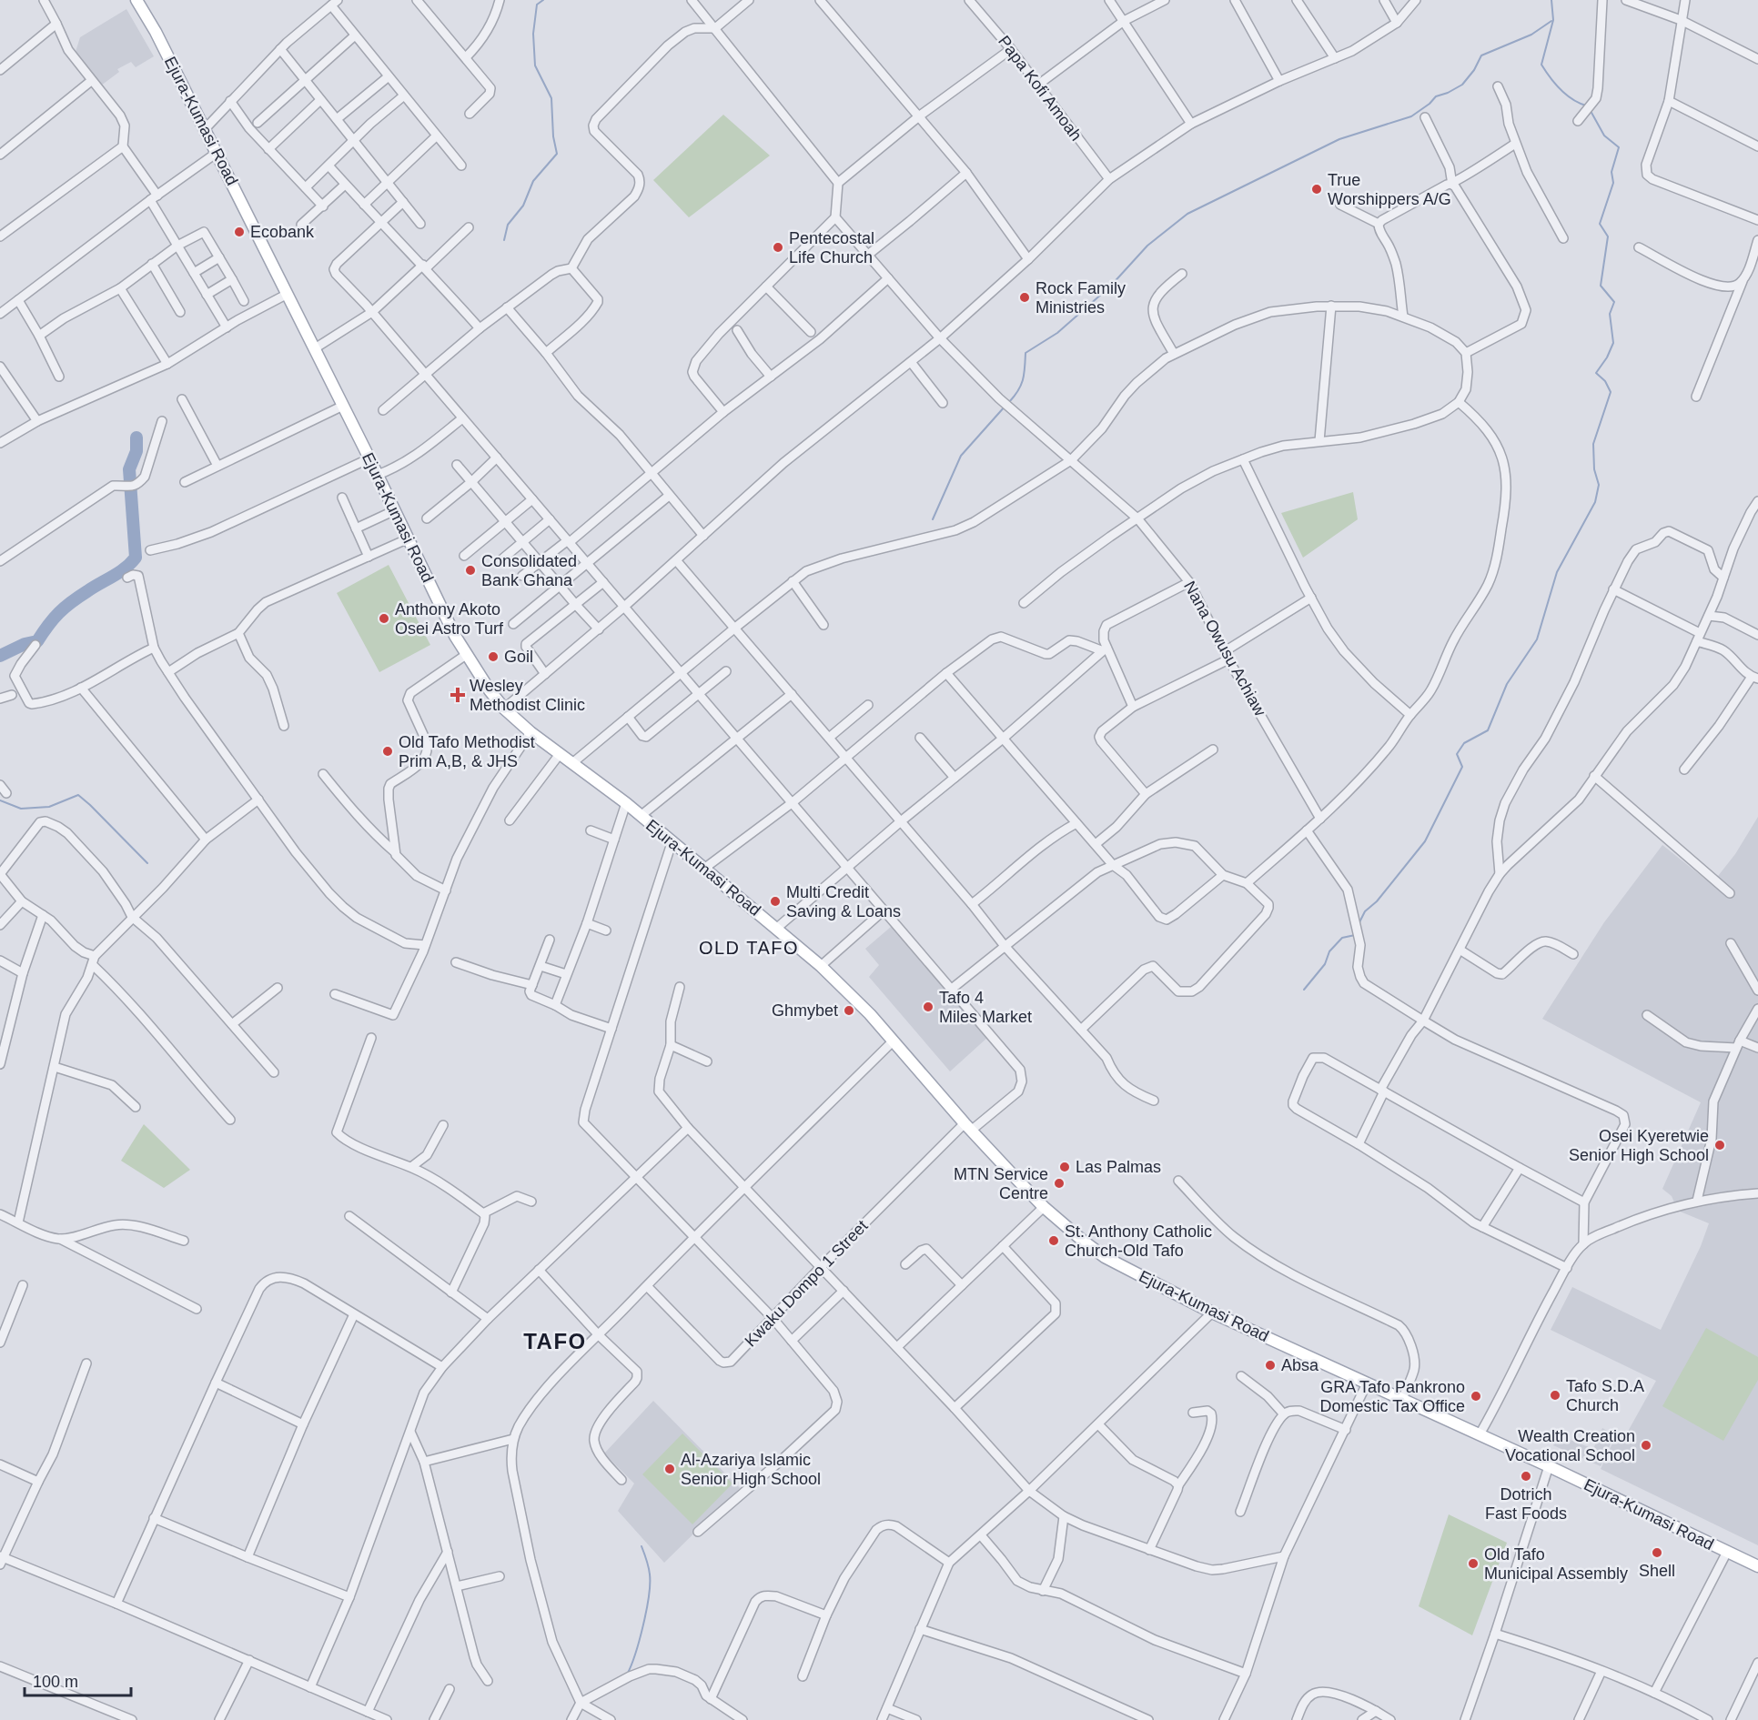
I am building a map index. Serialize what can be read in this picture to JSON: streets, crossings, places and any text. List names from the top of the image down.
{
  "streets": {
    "main road": ["Ejura-Kumasi Road"],
    "street": ["Papa Kofi Amoah", "Nana Owusu Achiaw", "Kwaku Dompo 1 Street"]
  },
  "crossings": [
    ["Ejura-Kumasi Road", "Kwaku Dompo 1 Street"]
  ],
  "districts": ["OLD TAFO", "TAFO"],
  "places": {
    "other": [
      "True Worshippers A/G",
      "Ecobank",
      "Pentecostal Life Church",
      "Rock Family Ministries",
      "Consolidated Bank Ghana",
      "Anthony Akoto Osei Astro Turf",
      "Goil",
      "Old Tafo Methodist Prim A,B, & JHS",
      "Multi Credit Saving & Loans",
      "Tafo 4 Miles Market",
      "Ghmybet",
      "Osei Kyeretwie Senior High School",
      "Las Palmas",
      "MTN Service Centre",
      "St. Anthony Catholic Church-Old Tafo",
      "Absa",
      "Tafo S.D.A Church",
      "GRA Tafo Pankrono Domestic Tax Office",
      "Wealth Creation Vocational School",
      "Al-Azariya Islamic Senior High School",
      "Dotrich Fast Foods",
      "Shell",
      "Old Tafo Municipal Assembly"
    ],
    "health": ["Wesley Methodist Clinic"]
  },
  "scale_bar": "100 m"
}
